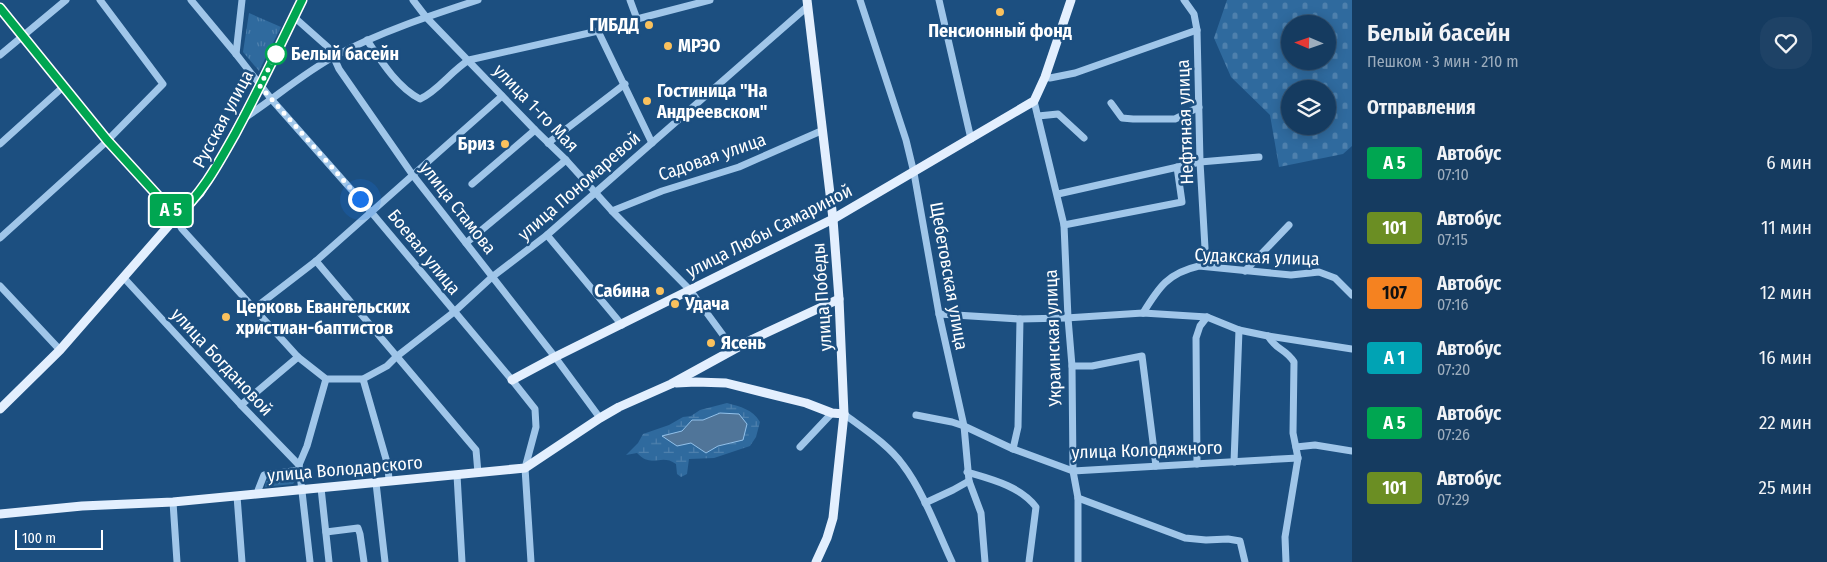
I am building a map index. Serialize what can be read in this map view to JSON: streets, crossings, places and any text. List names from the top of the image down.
{
  "streets": {
    "main road": [
      "Русская улица",
      "улица Любы Самариной",
      "улица Победы",
      "улица Володарского"
    ],
    "street": [
      "улица 1-го Мая",
      "Нефтяная улица",
      "Садовая улица",
      "улица Пономаревой",
      "улица Стамова",
      "Боевая улица",
      "Судакская улица",
      "Щебетовская улица",
      "Украинская улица",
      "улица Богдановой",
      "улица Колодяжного"
    ]
  },
  "crossings": [
    ["улица 1-го Мая", "Садовая улица"],
    ["улица 1-го Мая", "улица Пономаревой"],
    ["улица 1-го Мая", "улица Любы Самариной"],
    ["улица 1-го Мая", "улица Володарского"],
    ["Русская улица", "улица Стамова"],
    ["Русская улица", "Боевая улица"],
    ["Русская улица", "улица Богдановой"],
    ["Садовая улица", "улица Победы"],
    ["улица Пономаревой", "улица Стамова"],
    ["улица Пономаревой", "Боевая улица"],
    ["улица Пономаревой", "улица Победы"],
    ["улица Стамова", "улица Любы Самариной"],
    ["улица Стамова", "улица Володарского"],
    ["улица Любы Самариной", "Боевая улица"],
    ["улица Любы Самариной", "Щебетовская улица"],
    ["улица Любы Самариной", "улица Победы"],
    ["улица Любы Самариной", "Украинская улица"],
    ["Боевая улица", "улица Володарского"],
    ["Щебетовская улица", "улица Колодяжного"],
    ["улица Победы", "улица Володарского"],
    ["Украинская улица", "улица Колодяжного"]
  ],
  "places": [
    "Пенсионный фонд",
    "ГИБДД",
    "МРЭО",
    "Белый басейн",
    "Гостиница \"На Андреевском\"",
    "Бриз",
    "Сабина",
    "Удача",
    "Церковь Евангельских христиан-баптистов",
    "Ясень"
  ],
  "scale_bar": "100 m",
  "north": "left",
  "page": {
    "on_map": "A 5",
    "heading": [
      ["Белый басейн", "Пешком · 3 мин · 210 m"],
      "Отправления"
    ],
    "list": [
      {
        "mark": "A 5",
        "name": "Автобус",
        "note": "07:10",
        "value": "6 мин"
      },
      {
        "mark": "101",
        "name": "Автобус",
        "note": "07:15",
        "value": "11 мин"
      },
      {
        "mark": "107",
        "name": "Автобус",
        "note": "07:16",
        "value": "12 мин"
      },
      {
        "mark": "A 1",
        "name": "Автобус",
        "note": "07:20",
        "value": "16 мин"
      },
      {
        "mark": "A 5",
        "name": "Автобус",
        "note": "07:26",
        "value": "22 мин"
      },
      {
        "mark": "101",
        "name": "Автобус",
        "note": "07:29",
        "value": "25 мин"
      }
    ],
    "scale": "100 m"
  }
}
